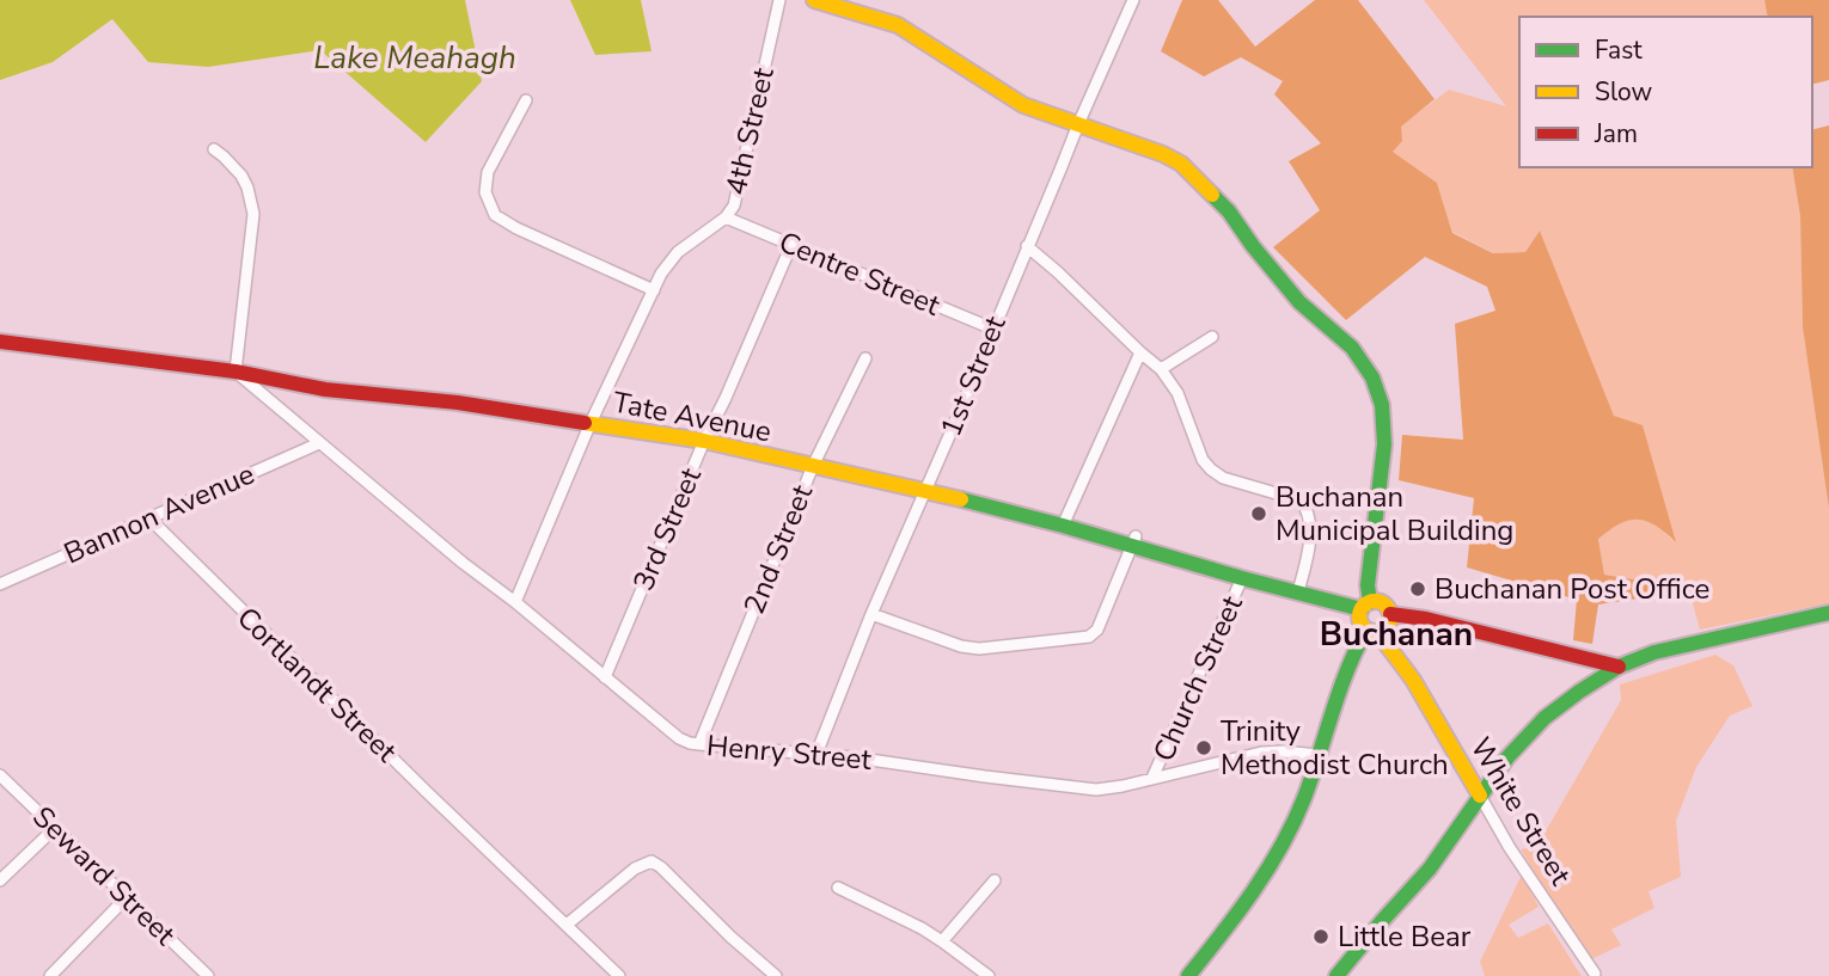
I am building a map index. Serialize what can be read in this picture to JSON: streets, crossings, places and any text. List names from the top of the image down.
{
  "streets": {
    "street": [
      "4th Street",
      "Centre Street",
      "1st Street",
      "Tate Avenue",
      "Bannon Avenue",
      "3rd Street",
      "2nd Street",
      "Church Street",
      "Cortlandt Street",
      "Henry Street",
      "White Street",
      "Seward Street"
    ]
  },
  "crossings": [
    ["4th Street", "Centre Street"],
    ["4th Street", "Tate Avenue"],
    ["4th Street", "Henry Street"],
    ["Centre Street", "1st Street"],
    ["Centre Street", "3rd Street"],
    ["1st Street", "Tate Avenue"],
    ["1st Street", "Henry Street"],
    ["Tate Avenue", "3rd Street"],
    ["Tate Avenue", "2nd Street"],
    ["Tate Avenue", "Church Street"],
    ["Tate Avenue", "Henry Street"],
    ["Tate Avenue", "White Street"],
    ["Bannon Avenue", "Cortlandt Street"],
    ["Bannon Avenue", "Henry Street"],
    ["3rd Street", "Henry Street"],
    ["2nd Street", "Henry Street"],
    ["Church Street", "Henry Street"]
  ],
  "districts": ["Buchanan"],
  "water": ["Lake Meahagh"],
  "places": [
    "Buchanan Municipal Building",
    "Buchanan Post Office",
    "Trinity Methodist Church",
    "Little Bear"
  ],
  "legend": ["Fast", "Slow", "Jam"]
}
